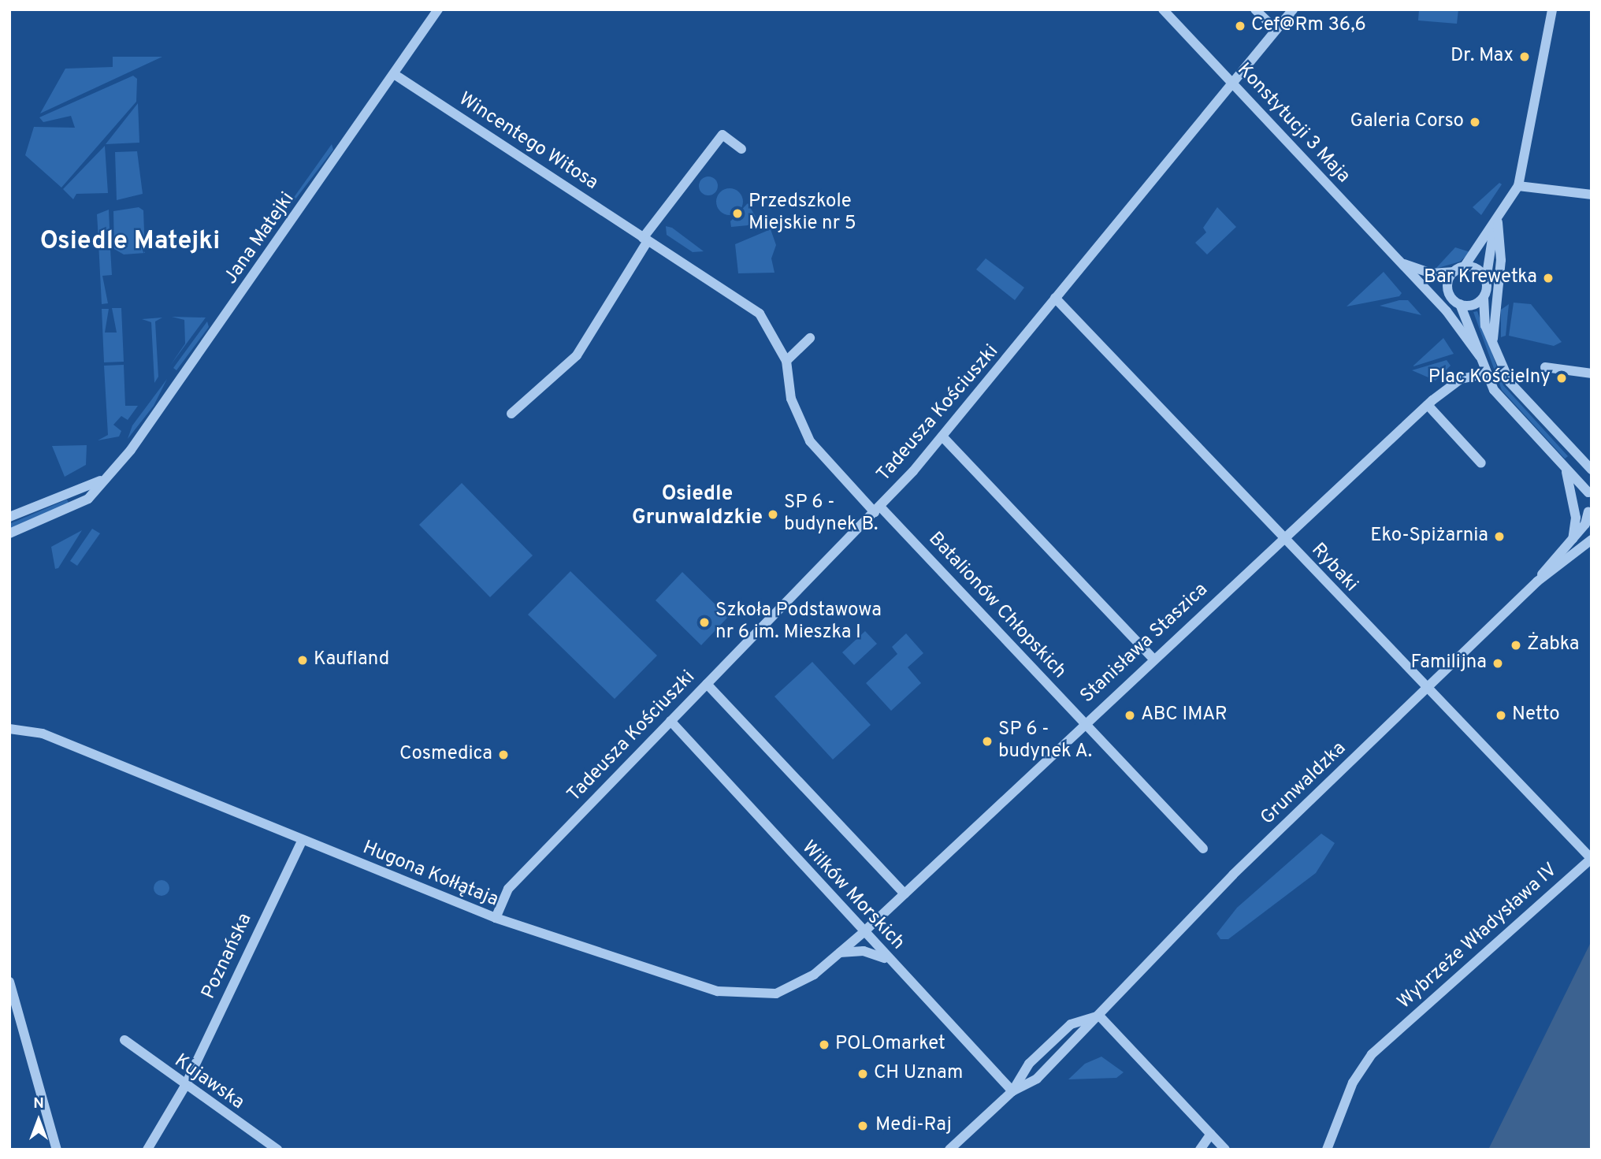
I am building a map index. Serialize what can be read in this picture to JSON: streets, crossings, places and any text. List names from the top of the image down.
{
  "streets": {
    "street": [
      "Konstytucji 3 Maja",
      "Wincentego Witosa",
      "Jana Matejki",
      "Tadeusza Kościuszki",
      "Rybaki",
      "Batalionów Chłopskich",
      "Stanisława Staszica",
      "Grunwaldzka",
      "Hugona Kołłątaja",
      "Wilków Morskich",
      "Wybrzeże Władysława IV",
      "Poznańska",
      "Kujawska"
    ]
  },
  "crossings": [
    ["Konstytucji 3 Maja", "Tadeusza Kościuszki"],
    ["Wincentego Witosa", "Jana Matejki"],
    ["Wincentego Witosa", "Batalionów Chłopskich"],
    ["Tadeusza Kościuszki", "Rybaki"],
    ["Tadeusza Kościuszki", "Batalionów Chłopskich"],
    ["Tadeusza Kościuszki", "Hugona Kołłątaja"],
    ["Tadeusza Kościuszki", "Wilków Morskich"],
    ["Rybaki", "Stanisława Staszica"],
    ["Rybaki", "Grunwaldzka"],
    ["Rybaki", "Wybrzeże Władysława IV"],
    ["Batalionów Chłopskich", "Stanisława Staszica"],
    ["Stanisława Staszica", "Hugona Kołłątaja"],
    ["Stanisława Staszica", "Wilków Morskich"],
    ["Grunwaldzka", "Wilków Morskich"],
    ["Hugona Kołłątaja", "Wilków Morskich"],
    ["Hugona Kołłątaja", "Poznańska"],
    ["Poznańska", "Kujawska"]
  ],
  "districts": ["Osiedle Matejki", "Osiedle Grunwaldzkie"],
  "places": [
    "Cef@Rm 36,6",
    "Dr. Max",
    "Galeria Corso",
    "Przedszkole Miejskie nr 5",
    "Bar Krewetka",
    "Plac Kościelny",
    "SP 6 - budynek B.",
    "Eko-Spiżarnia",
    "Szkoła Podstawowa nr 6 im. Mieszka I",
    "Żabka",
    "Kaufland",
    "Familijna",
    "ABC IMAR",
    "Netto",
    "SP 6 - budynek A.",
    "Cosmedica",
    "POLOmarket",
    "CH Uznam",
    "Medi-Raj"
  ],
  "north": "top"
}
